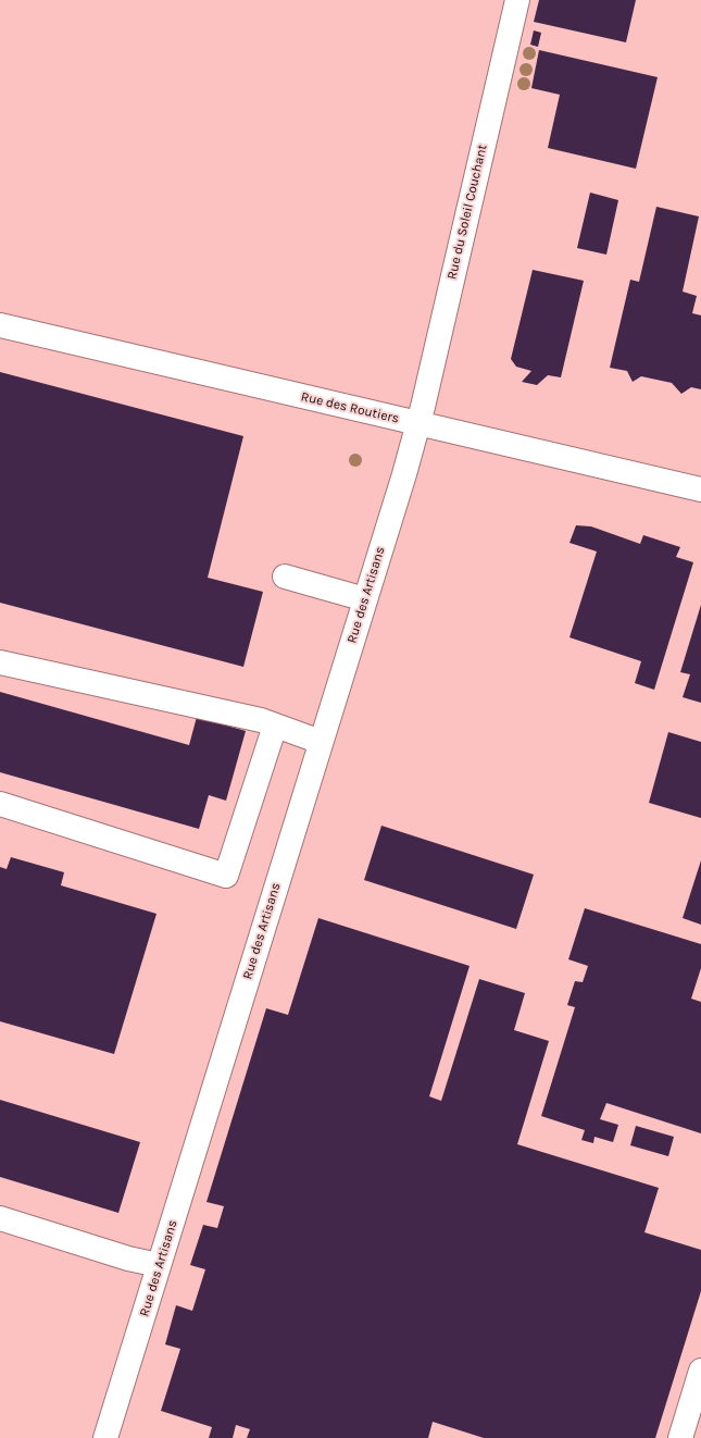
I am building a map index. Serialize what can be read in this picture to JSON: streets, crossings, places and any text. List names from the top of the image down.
{
  "streets": {
    "street": ["Rue du Soleil Couchant", "Rue des Routiers", "Rue des Artisans"]
  },
  "crossings": [
    ["Rue du Soleil Couchant", "Rue des Routiers"],
    ["Rue du Soleil Couchant", "Rue des Artisans"],
    ["Rue des Routiers", "Rue des Artisans"]
  ]
}
